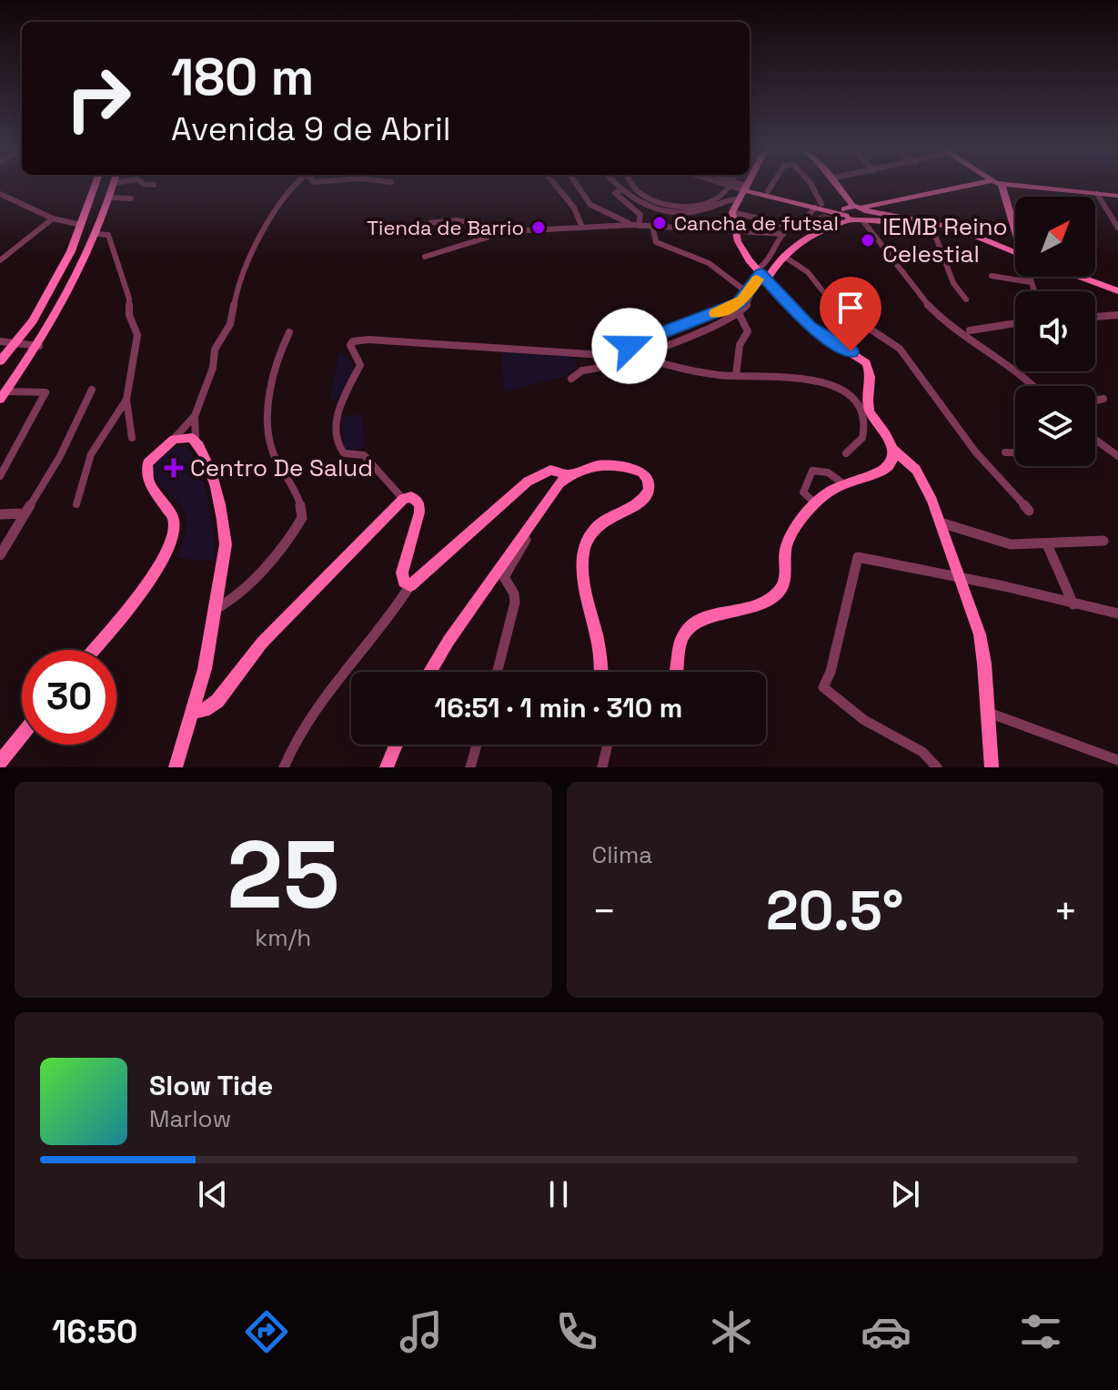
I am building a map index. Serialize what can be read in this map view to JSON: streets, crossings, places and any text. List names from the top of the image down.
{
  "places": {
    "other": ["Cancha de futsal", "Tienda de Barrio", "IEMB Reino Celestial"],
    "health": ["Centro De Salud"]
  },
  "north": "top right",
  "page": {
    "turn": ["180 m", "Avenida 9 de Abril"],
    "limit": "30",
    "trip": "16:51 · 1 min · 310 m",
    "tile": [
      ["25", "km/h"],
      "Clima"
    ],
    "heat": ["−", "20.5°", "+"],
    "song": ["Slow Tide", "Marlow"],
    "tabs": "16:50"
  }
}
